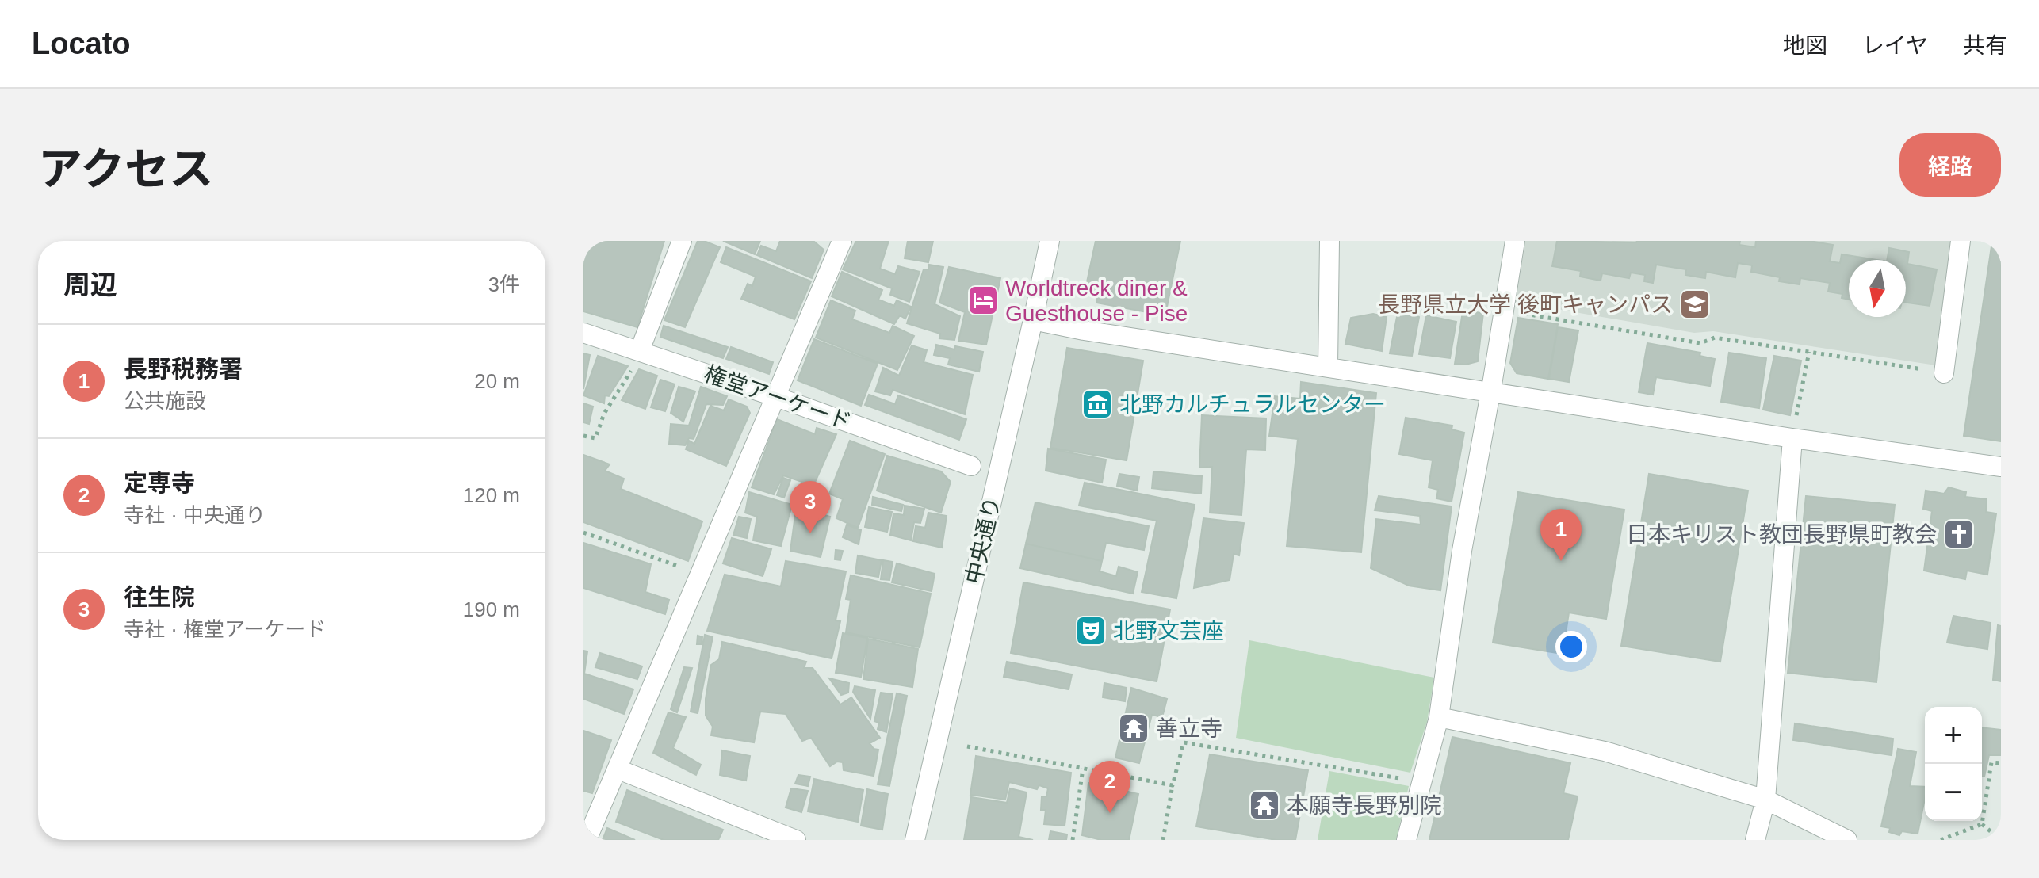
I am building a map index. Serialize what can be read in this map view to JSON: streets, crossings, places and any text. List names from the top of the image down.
{
  "streets": {
    "street": ["権堂アーケード", "中央通り"]
  },
  "places": {
    "hotel": ["Worldtreck diner & Guesthouse - Pise"],
    "school or university": ["長野県立大学 後町キャンパス"],
    "museum": ["北野カルチュラルセンター"],
    "church": ["日本キリスト教団長野県町教会"],
    "theatre": ["北野文芸座"],
    "temple": ["善立寺", "本願寺長野別院"]
  },
  "north": "bottom",
  "page": {
    "header": "Locato",
    "nav": ["地図", "レイヤ", "共有"],
    "title": "アクセス",
    "buttons": "経路",
    "heading": ["周辺", "3件"],
    "list": [
      {
        "mark": "1",
        "name": "長野税務署",
        "note": "公共施設",
        "value": "20 m"
      },
      {
        "mark": "2",
        "name": "定専寺",
        "note": "寺社 · 中央通り",
        "value": "120 m"
      },
      {
        "mark": "3",
        "name": "往生院",
        "note": "寺社 · 権堂アーケード",
        "value": "190 m"
      }
    ],
    "pins": ["3", "1", "2"],
    "map_buttons": ["+", "−"]
  }
}
